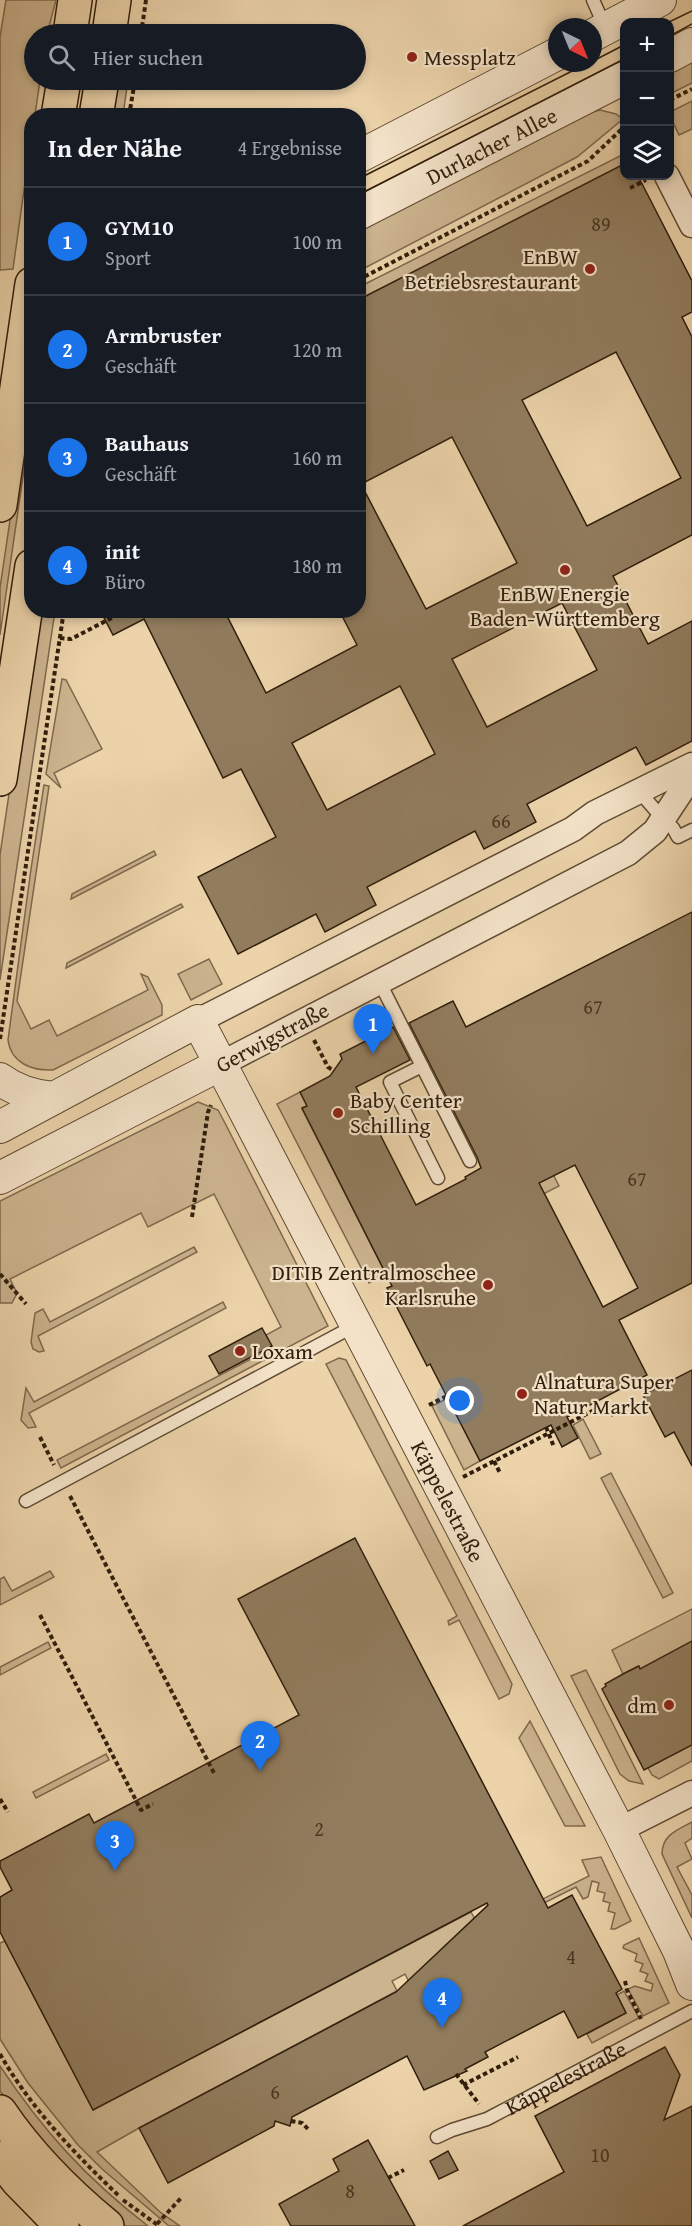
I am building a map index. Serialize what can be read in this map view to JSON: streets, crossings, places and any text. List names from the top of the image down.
{
  "streets": {
    "street": ["Durlacher Allee", "Gerwigstraße", "Käppelestraße"]
  },
  "crossings": [
    ["Gerwigstraße", "Käppelestraße"]
  ],
  "places": [
    "Messplatz",
    "EnBW Betriebsrestaurant",
    "EnBW Energie Baden-Württemberg",
    "Baby Center Schilling",
    "DITIB Zentralmoschee Karlsruhe",
    "Loxam",
    "Alnatura Super Natur Markt",
    "dm"
  ],
  "house_numbers": [
    "89",
    "66",
    "67",
    "67",
    "2",
    "4",
    "6",
    "10",
    "8"
  ],
  "north": "bottom right",
  "page": {
    "map_buttons": ["+", "−"],
    "search": "Hier suchen",
    "heading": ["In der Nähe", "4 Ergebnisse"],
    "list": [
      {
        "mark": "1",
        "name": "GYM10",
        "note": "Sport",
        "value": "100 m"
      },
      {
        "mark": "2",
        "name": "Armbruster",
        "note": "Geschäft",
        "value": "120 m"
      },
      {
        "mark": "3",
        "name": "Bauhaus",
        "note": "Geschäft",
        "value": "160 m"
      },
      {
        "mark": "4",
        "name": "init",
        "note": "Büro",
        "value": "180 m"
      }
    ],
    "pins": [
      "1",
      "2",
      "3",
      "4"
    ]
  }
}
